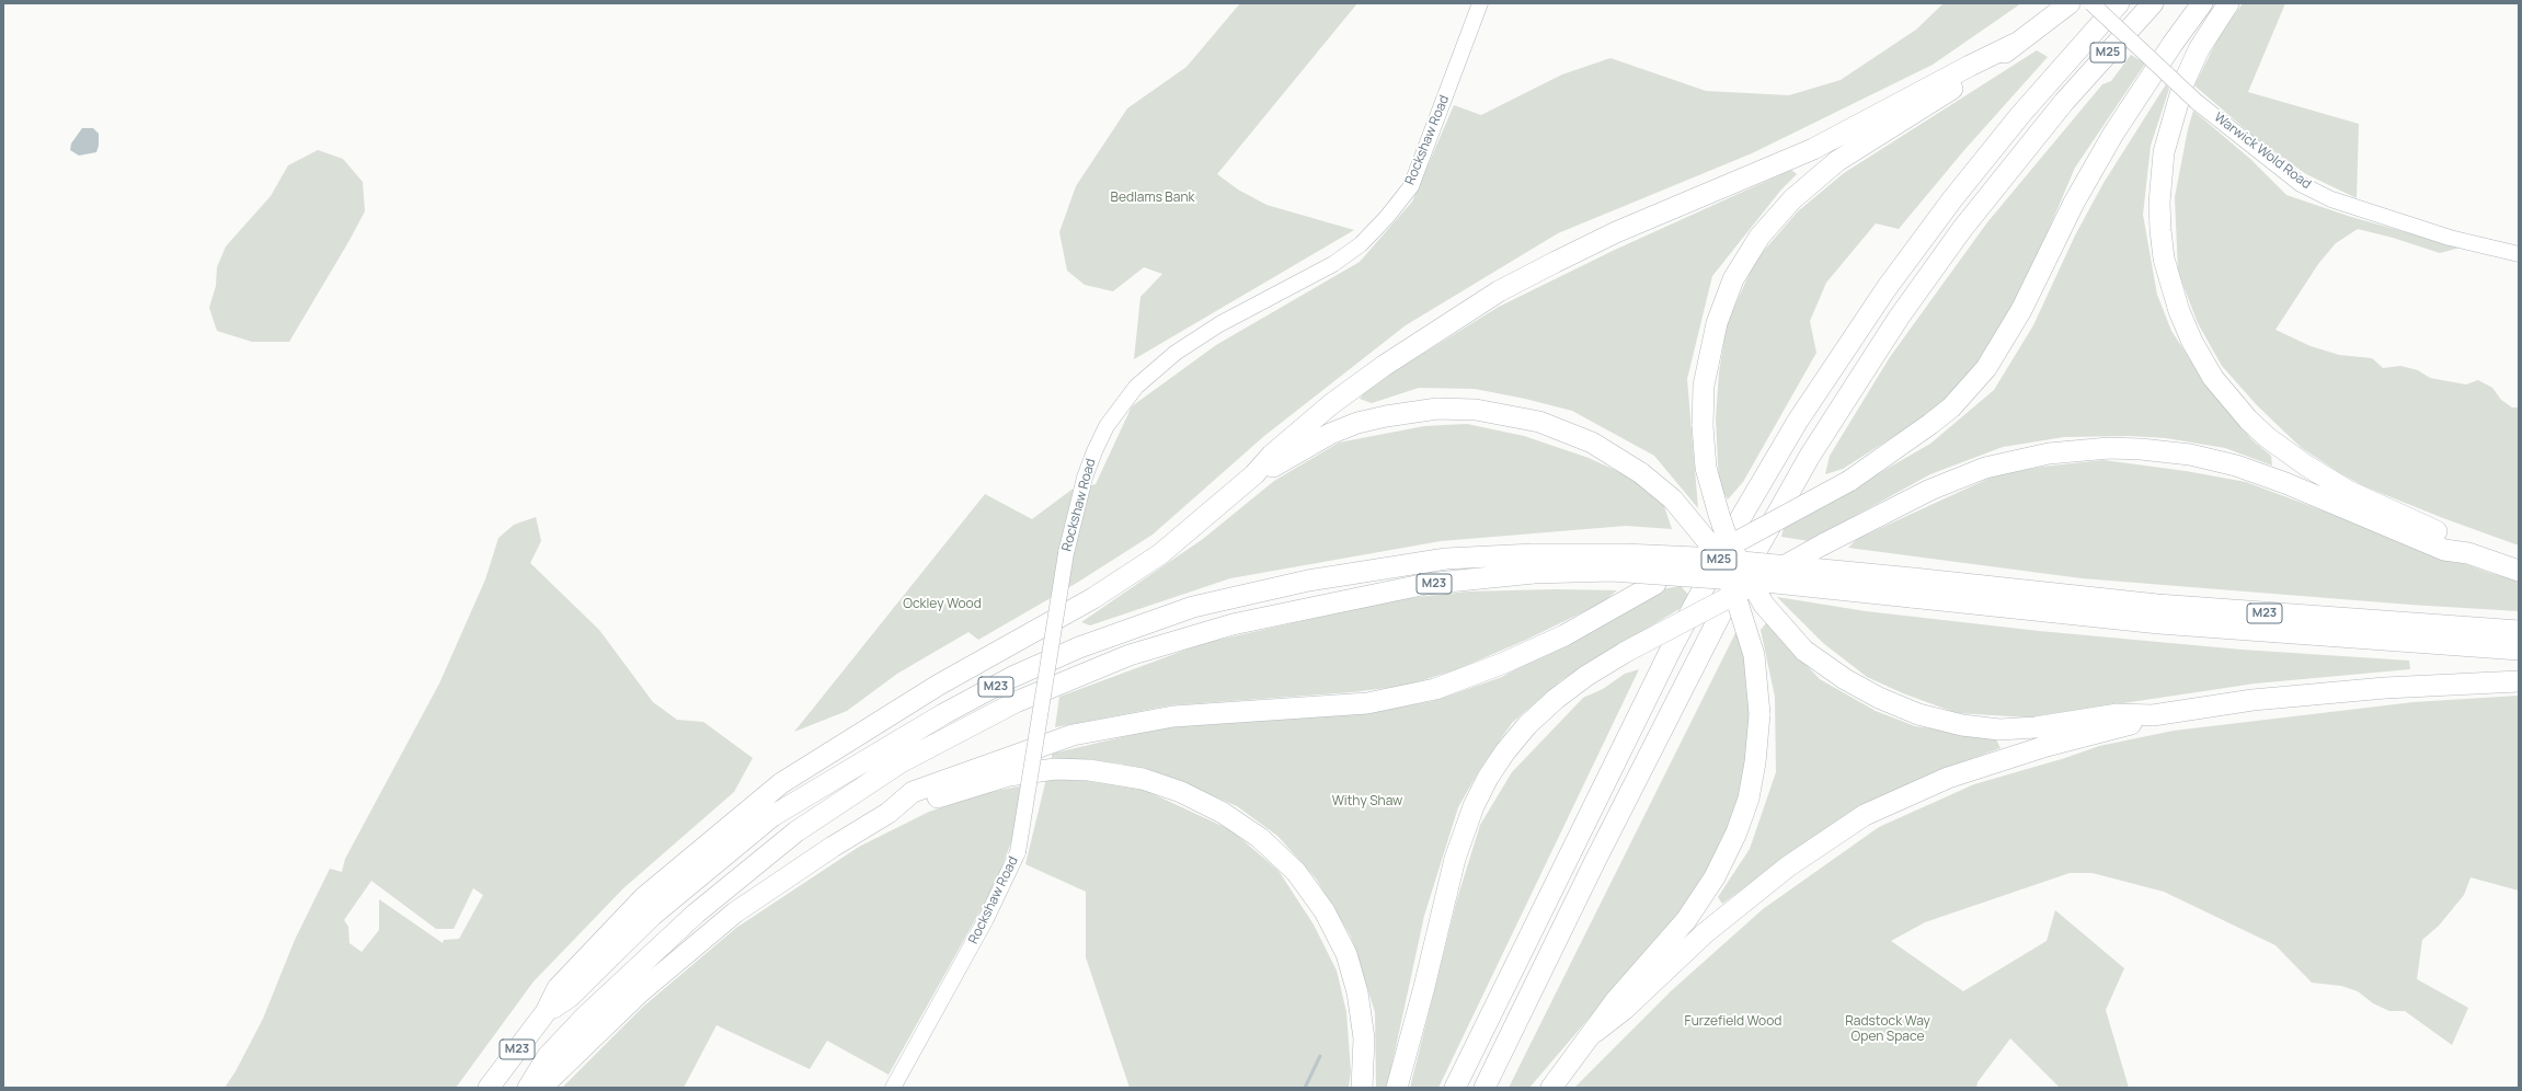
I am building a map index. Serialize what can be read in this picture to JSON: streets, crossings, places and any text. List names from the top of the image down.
{
  "streets": {
    "highway": ["M25", "M23"],
    "street": ["Rockshaw Road", "Warwick Wold Road"]
  },
  "parks": [
    "Bedlams Bank",
    "Ockley Wood",
    "Withy Shaw",
    "Furzefield Wood",
    "Radstock Way Open Space"
  ]
}
